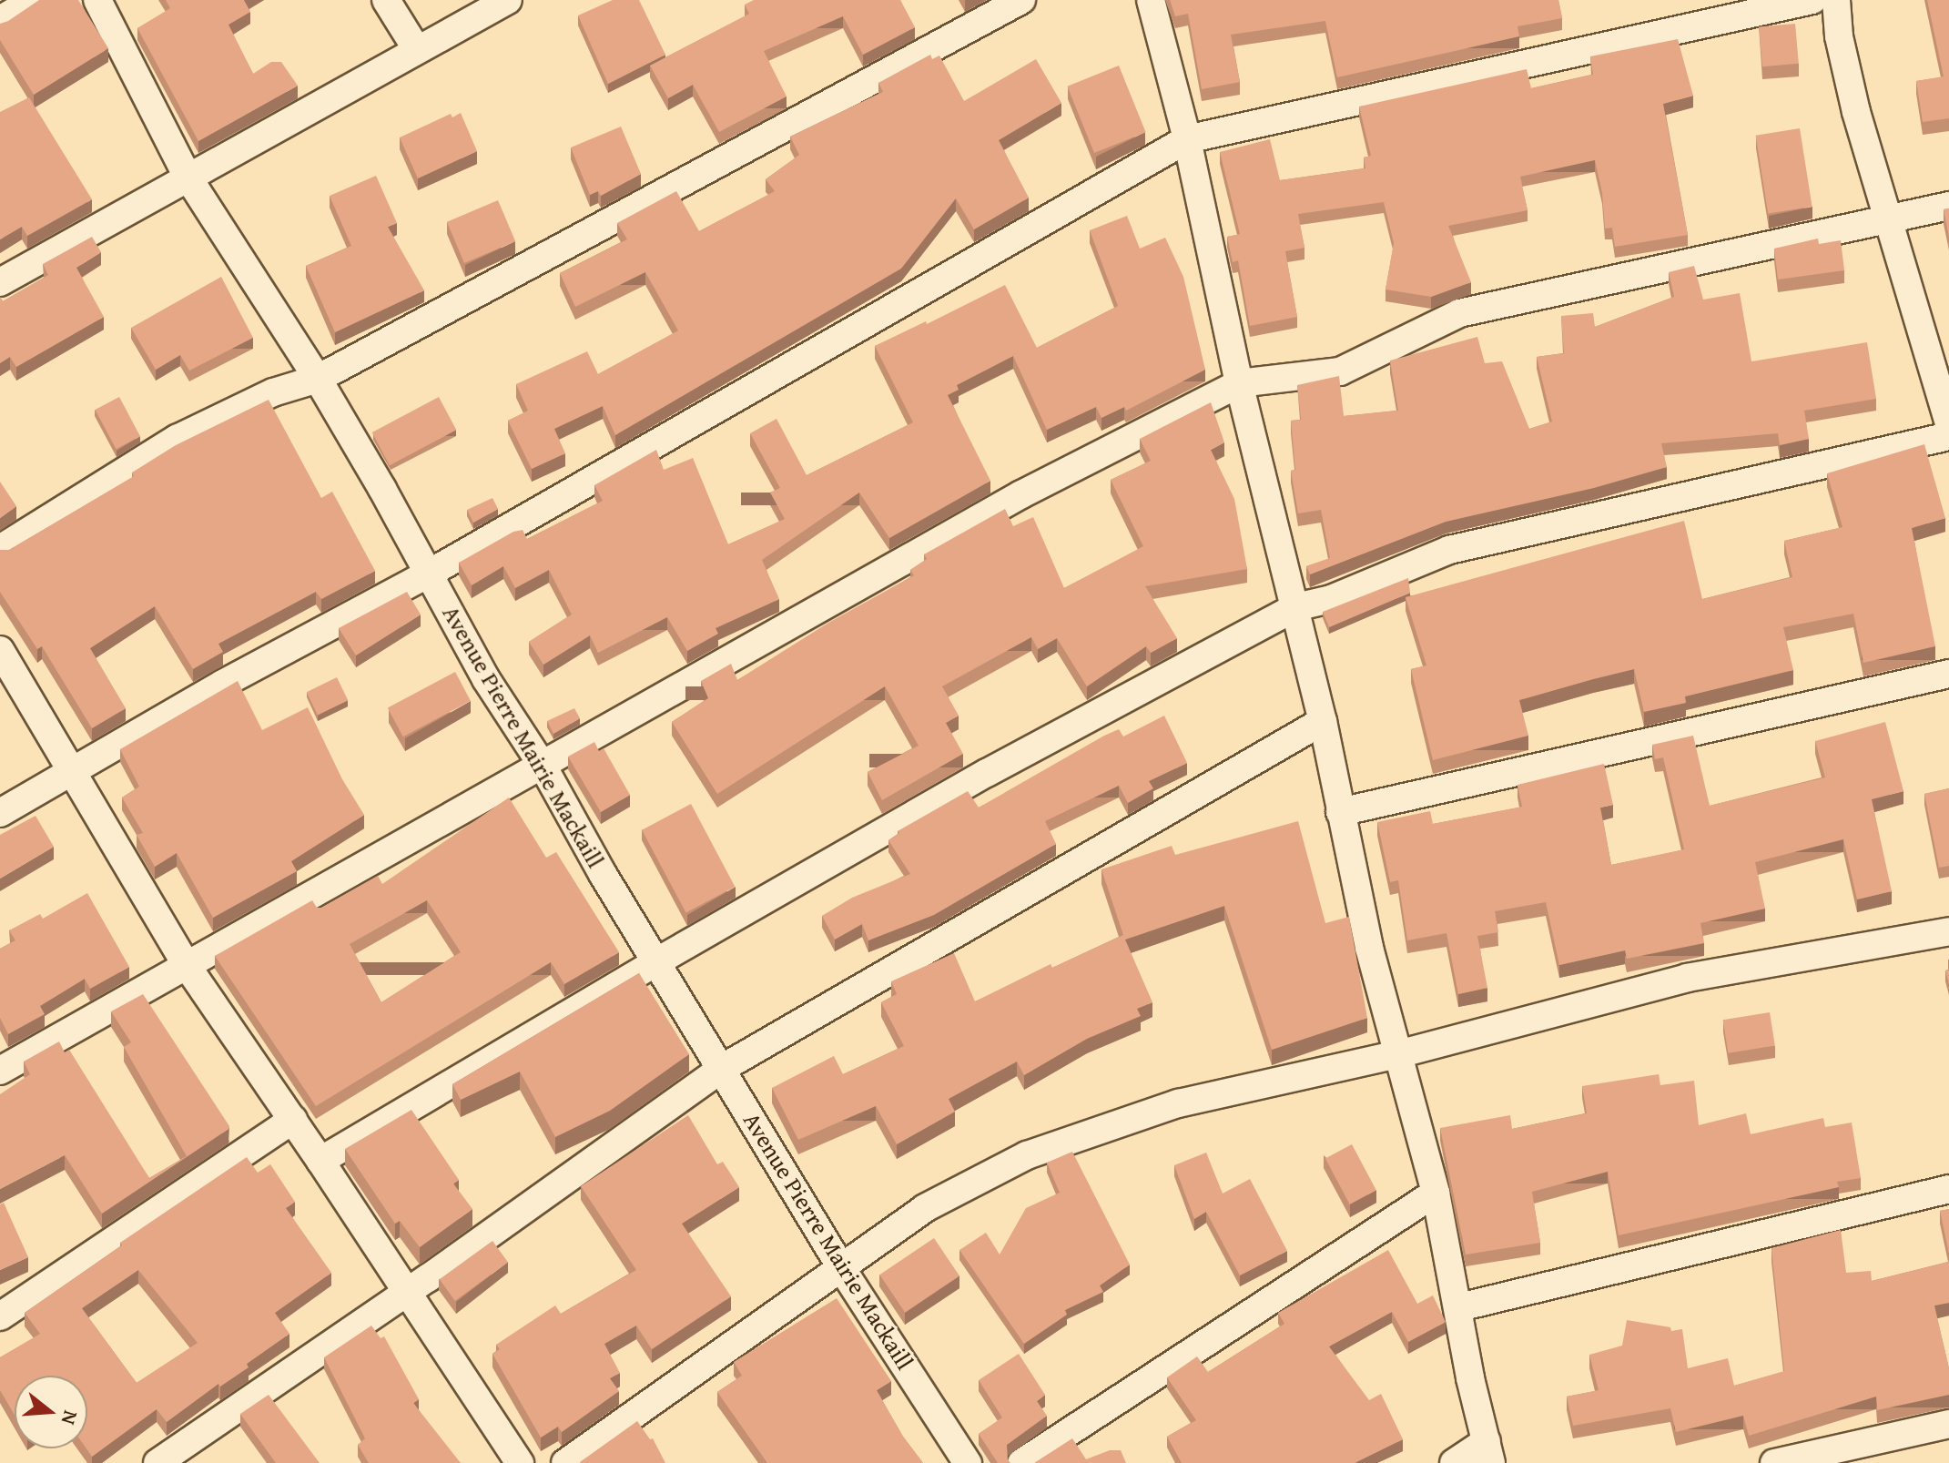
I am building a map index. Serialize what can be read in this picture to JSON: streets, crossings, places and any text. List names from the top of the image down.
{
  "streets": {
    "street": ["Avenue Pierre Mairie Mackaill"]
  },
  "north": "right"
}
